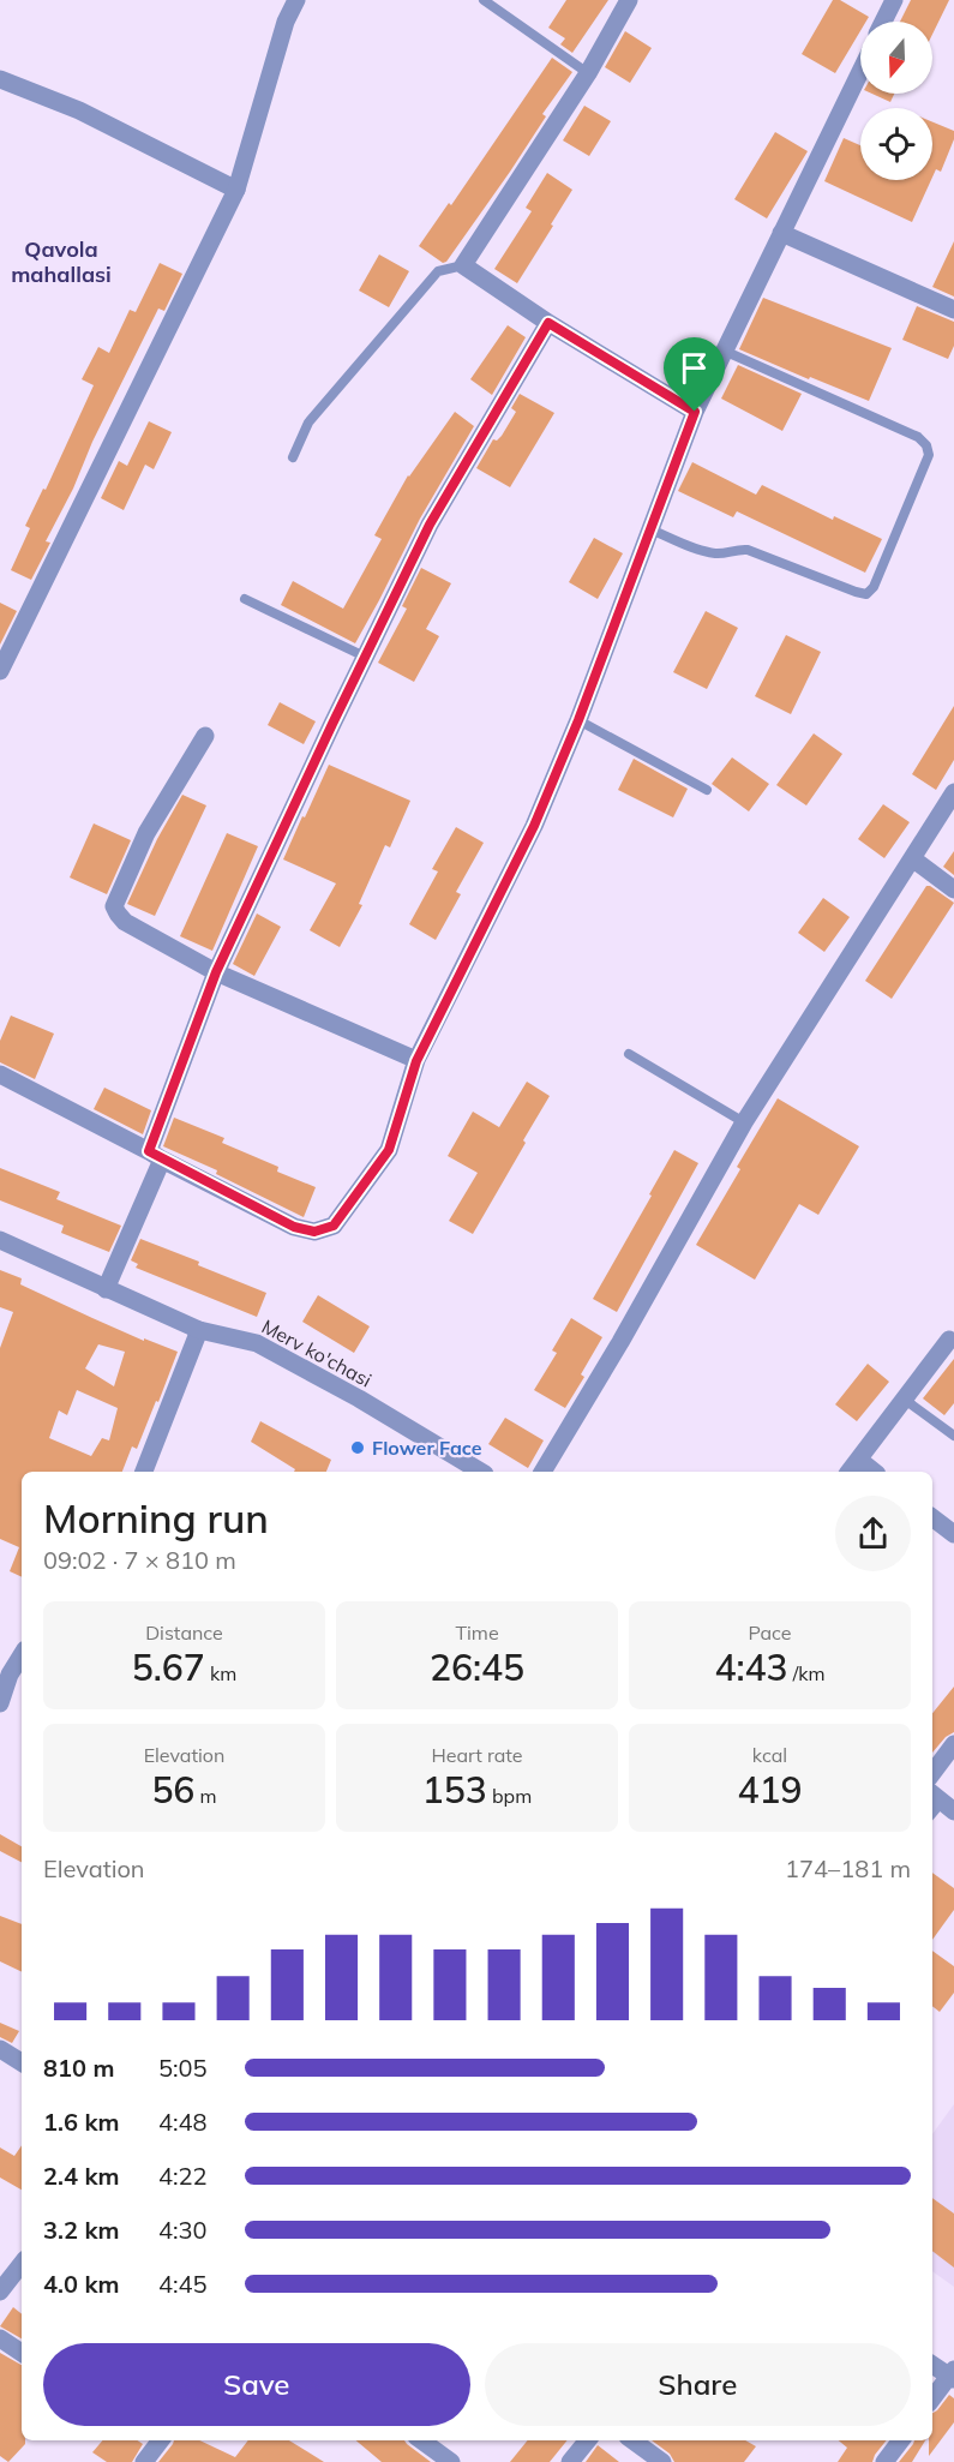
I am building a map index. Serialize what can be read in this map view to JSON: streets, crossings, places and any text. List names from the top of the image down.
{
  "streets": {
    "street": ["Merv ko'chasi"]
  },
  "districts": ["Qavola mahallasi"],
  "places": ["Flower Face"],
  "north": "bottom",
  "page": {
    "heading": ["Morning run", "09:02 · 7 × 810 m"],
    "stats": [
      ["Distance", "5.67 km"],
      ["Time", "26:45"],
      ["Pace", "4:43 /km"],
      ["Elevation", "56 m"],
      ["Heart rate", "153 bpm"],
      ["kcal", "419"]
    ],
    "chart": ["Elevation", "174–181 m"],
    "list": [
      {
        "name": "810 m",
        "note": "5:05"
      },
      {
        "name": "1.6 km",
        "note": "4:48"
      },
      {
        "name": "2.4 km",
        "note": "4:22"
      },
      {
        "name": "3.2 km",
        "note": "4:30"
      },
      {
        "name": "4.0 km",
        "note": "4:45"
      }
    ],
    "buttons": ["Save", "Share"]
  }
}
